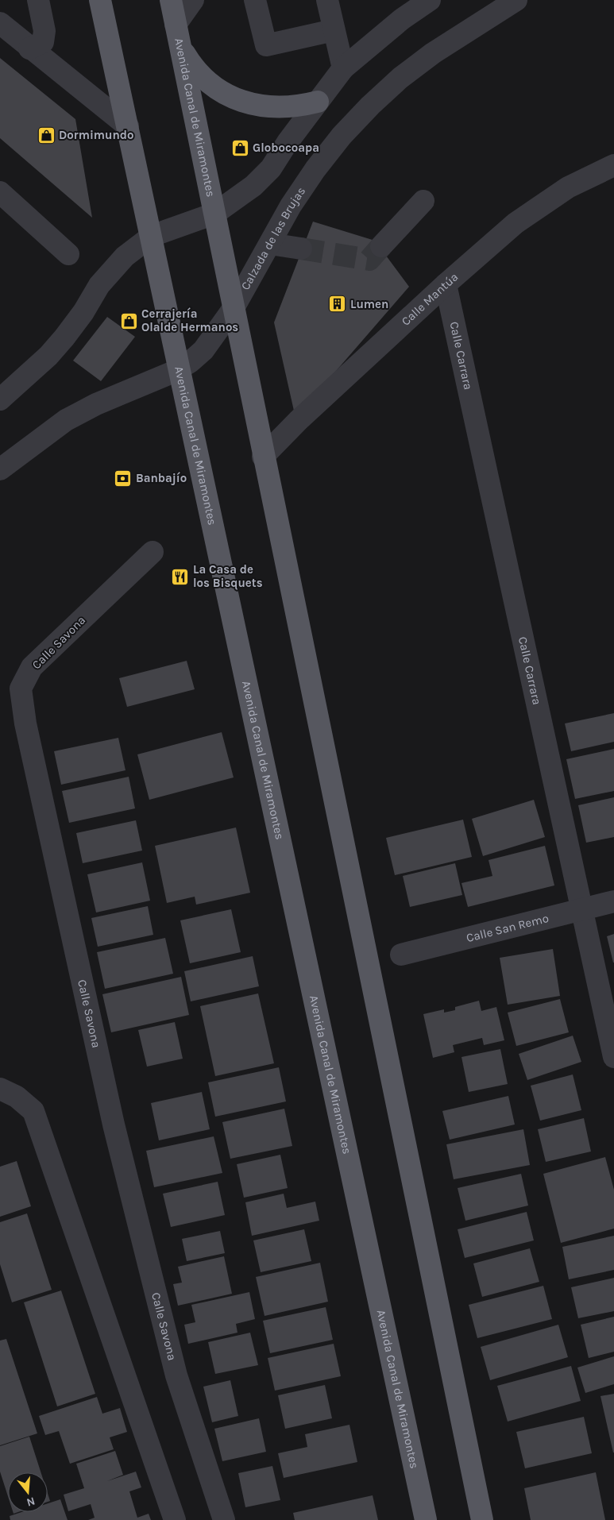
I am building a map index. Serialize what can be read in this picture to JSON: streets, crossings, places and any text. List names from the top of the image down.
{
  "streets": {
    "main road": ["Avenida Canal de Miramontes"],
    "street": [
      "Calzada de las Brujas",
      "Calle Mantúa",
      "Calle Carrara",
      "Calle Savona",
      "Calle San Remo"
    ]
  },
  "crossings": [
    ["Avenida Canal de Miramontes", "Calzada de las Brujas"],
    ["Avenida Canal de Miramontes", "Calle Mantúa"],
    ["Calle Mantúa", "Calle Carrara"],
    ["Calle Carrara", "Calle San Remo"]
  ],
  "places": {
    "shop": ["Dormimundo", "Globocoapa", "Cerrajería Olalde Hermanos"],
    "building": ["Lumen"],
    "bank": ["Banbajío"],
    "restaurant": ["La Casa de los Bisquets"]
  },
  "north": "bottom"
}
